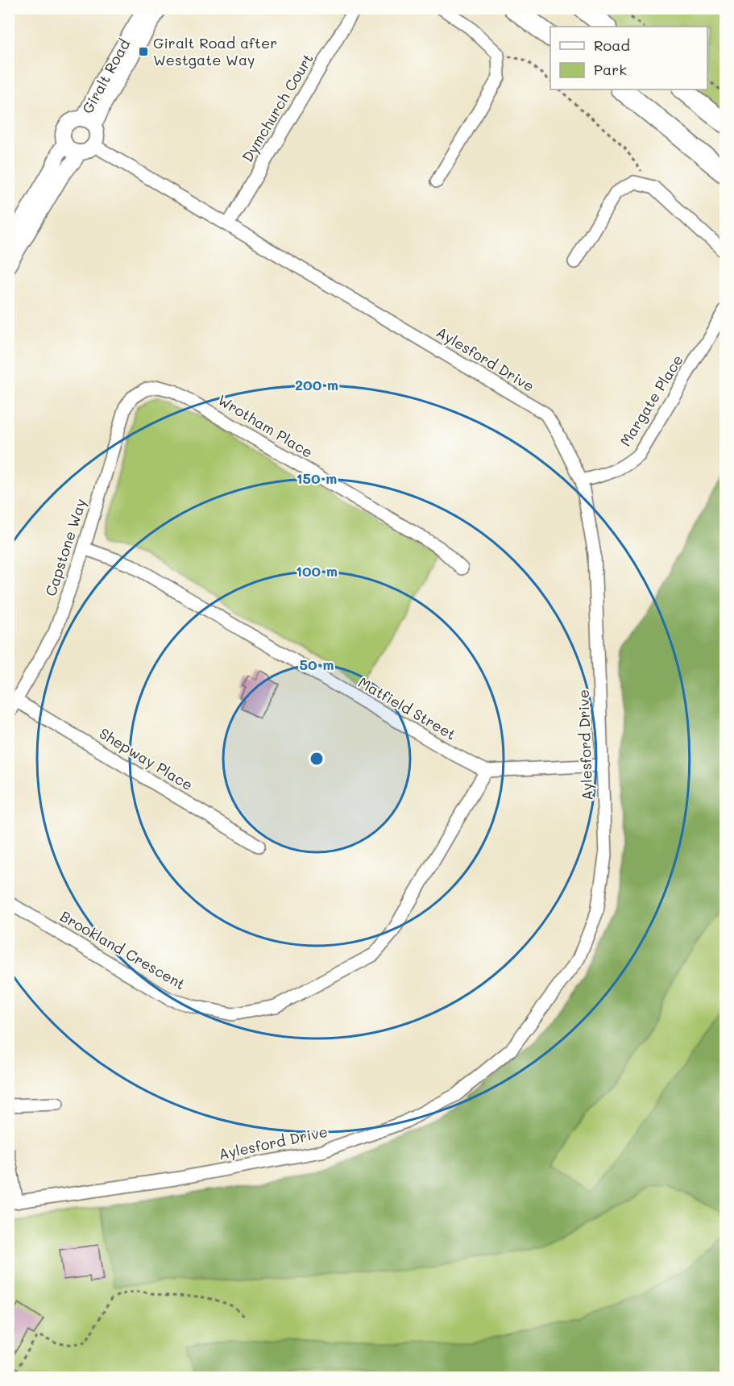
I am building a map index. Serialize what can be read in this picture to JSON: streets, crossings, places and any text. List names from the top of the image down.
{
  "streets": {
    "street": [
      "Giralt Road",
      "Dymchurch Court",
      "Aylesford Drive",
      "Margate Place",
      "Wrotham Place",
      "Capstone Way",
      "Matfield Street",
      "Shepway Place",
      "Brookland Crescent"
    ]
  },
  "crossings": [
    ["Giralt Road", "Aylesford Drive"],
    ["Dymchurch Court", "Aylesford Drive"],
    ["Aylesford Drive", "Margate Place"],
    ["Aylesford Drive", "Matfield Street"],
    ["Wrotham Place", "Capstone Way"],
    ["Capstone Way", "Matfield Street"],
    ["Capstone Way", "Shepway Place"],
    ["Matfield Street", "Brookland Crescent"]
  ],
  "places": {
    "transit": ["Giralt Road after Westgate Way"]
  },
  "legend": ["Road", "Park"],
  "rings": [
    "200 m",
    "150 m",
    "100 m",
    "50 m"
  ]
}
